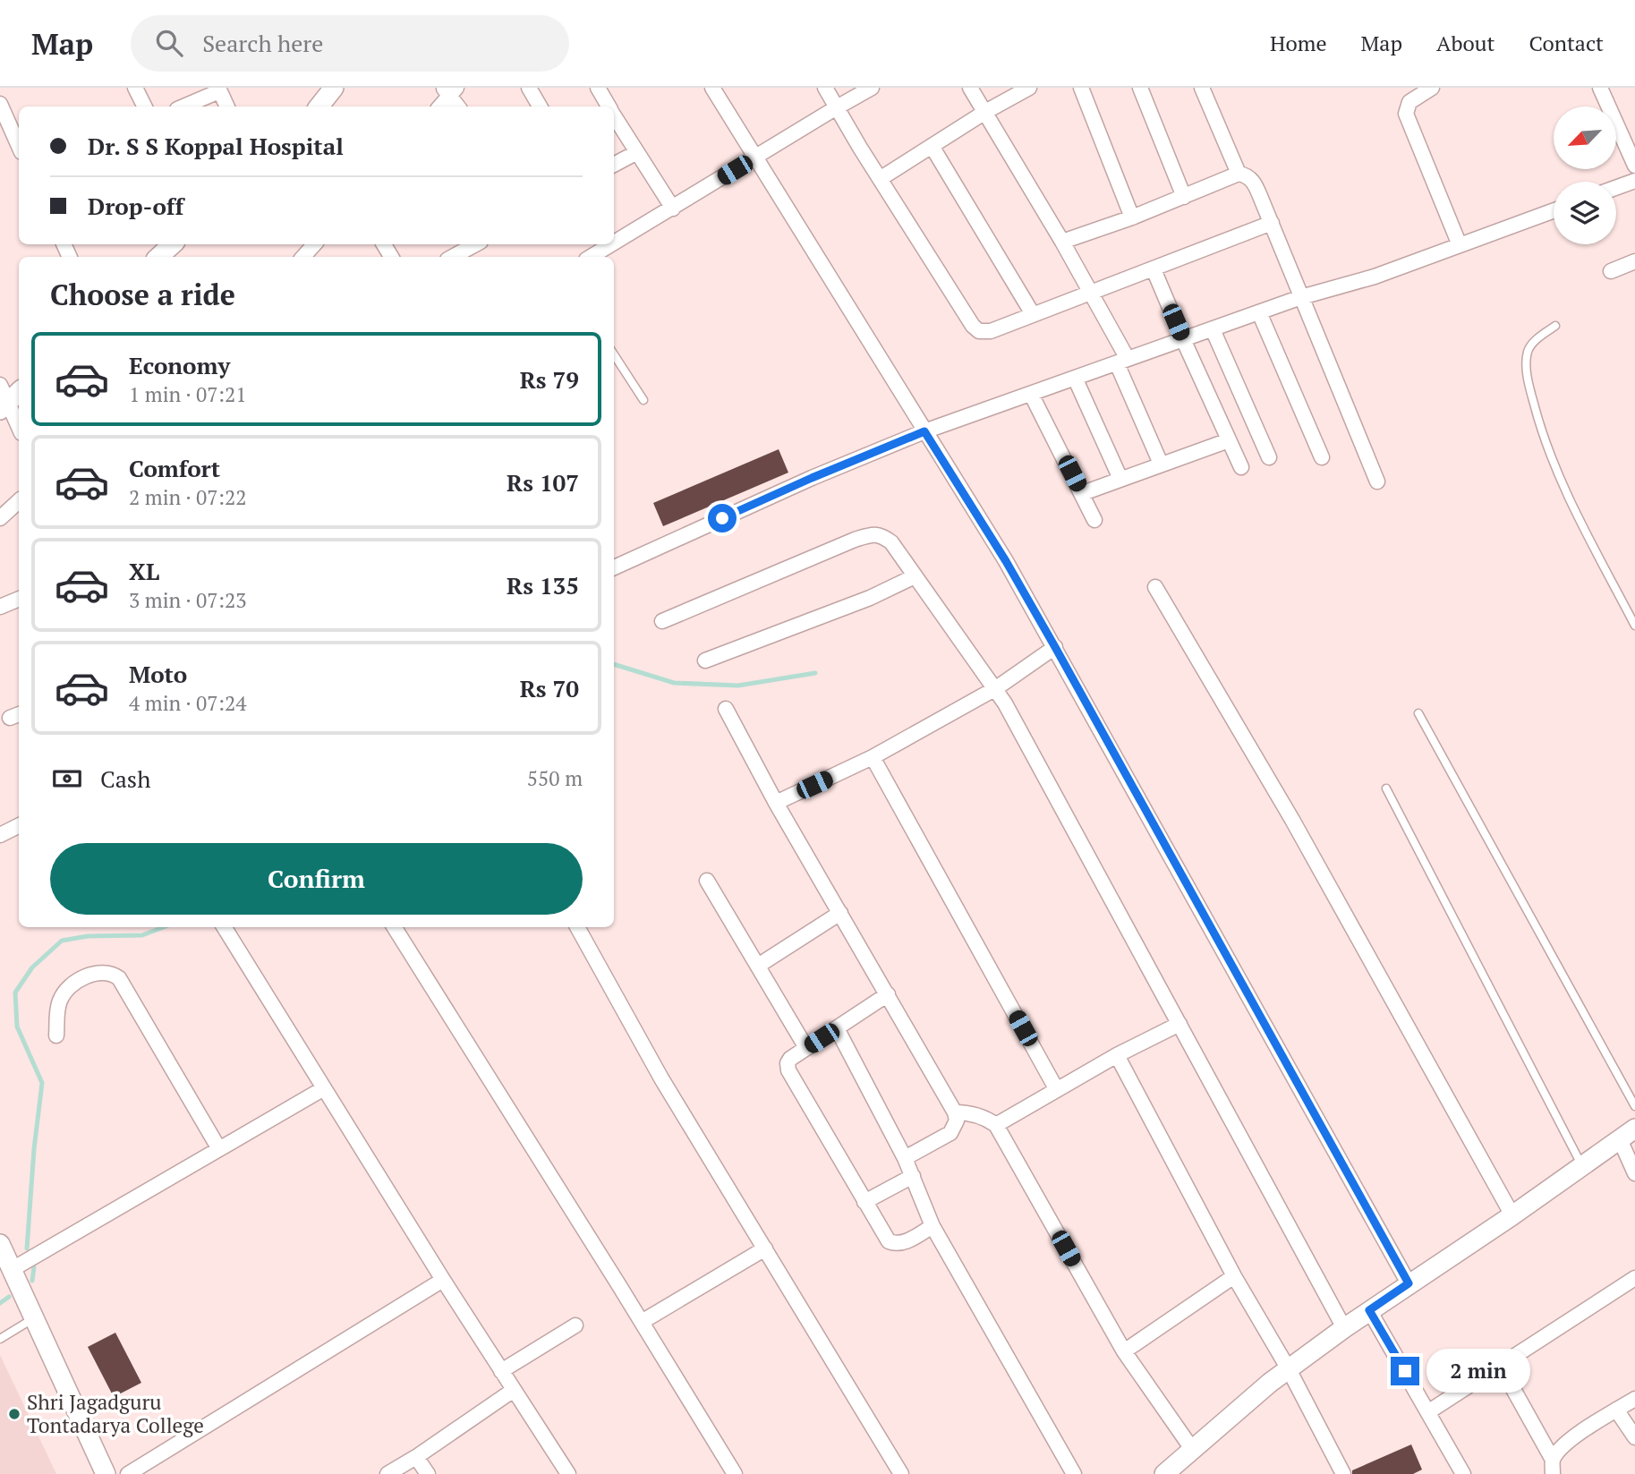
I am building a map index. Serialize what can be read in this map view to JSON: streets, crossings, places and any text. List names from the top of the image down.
{
  "places": ["Shri Jagadguru Tontadarya College"],
  "north": "bottom left",
  "page": {
    "header": "Map",
    "search": "Search here",
    "nav": [
      "Home",
      "Map",
      "About",
      "Contact"
    ],
    "banner": ["Dr. S S Koppal Hospital", "Drop-off"],
    "heading": "Choose a ride",
    "list": [
      {
        "name": "Economy",
        "note": "1 min · 07:21",
        "value": "Rs 79"
      },
      {
        "name": "Comfort",
        "note": "2 min · 07:22",
        "value": "Rs 107"
      },
      {
        "name": "XL",
        "note": "3 min · 07:23",
        "value": "Rs 135"
      },
      {
        "name": "Moto",
        "note": "4 min · 07:24",
        "value": "Rs 70"
      }
    ],
    "pay": ["Cash", "550 m"],
    "buttons": "Confirm",
    "bubble": "2 min"
  }
}
